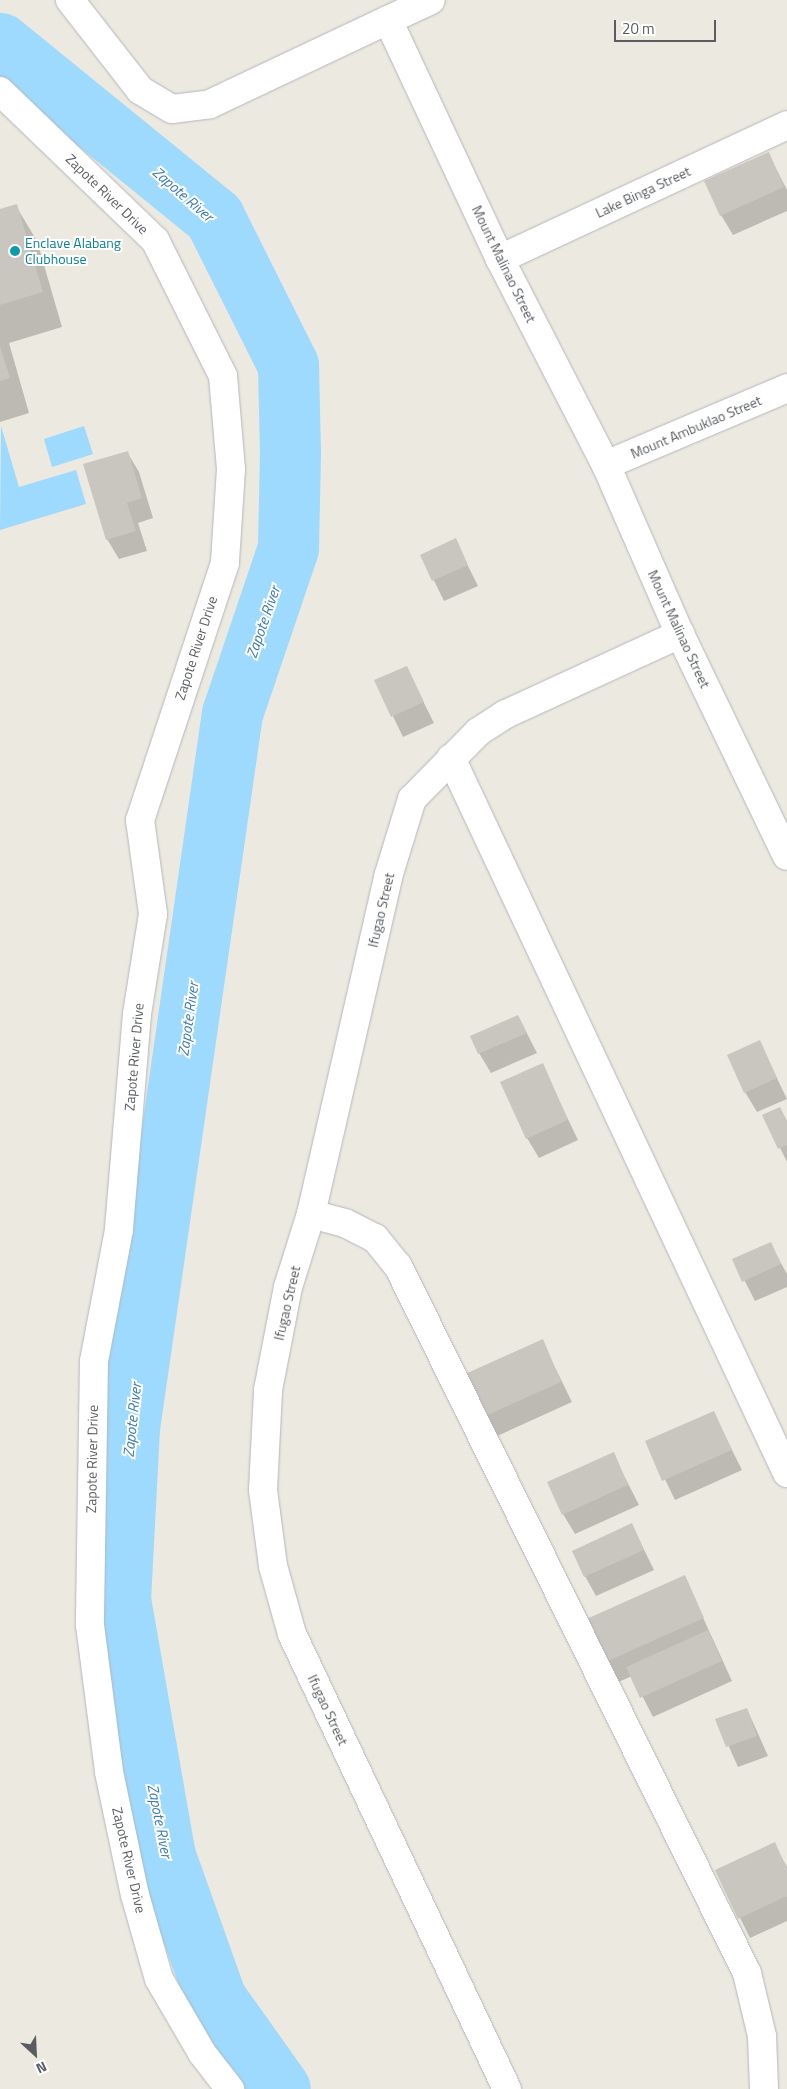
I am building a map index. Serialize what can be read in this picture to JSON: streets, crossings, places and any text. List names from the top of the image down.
{
  "streets": {
    "street": [
      "Lake Binga Street",
      "Zapote River Drive",
      "Mount Malinao Street",
      "Mount Ambuklao Street",
      "Ifugao Street"
    ]
  },
  "crossings": [
    ["Lake Binga Street", "Mount Malinao Street"],
    ["Mount Malinao Street", "Mount Ambuklao Street"],
    ["Mount Malinao Street", "Ifugao Street"]
  ],
  "water": ["Zapote River"],
  "places": ["Enclave Alabang Clubhouse"],
  "scale_bar": "20 m",
  "north": "bottom right"
}
